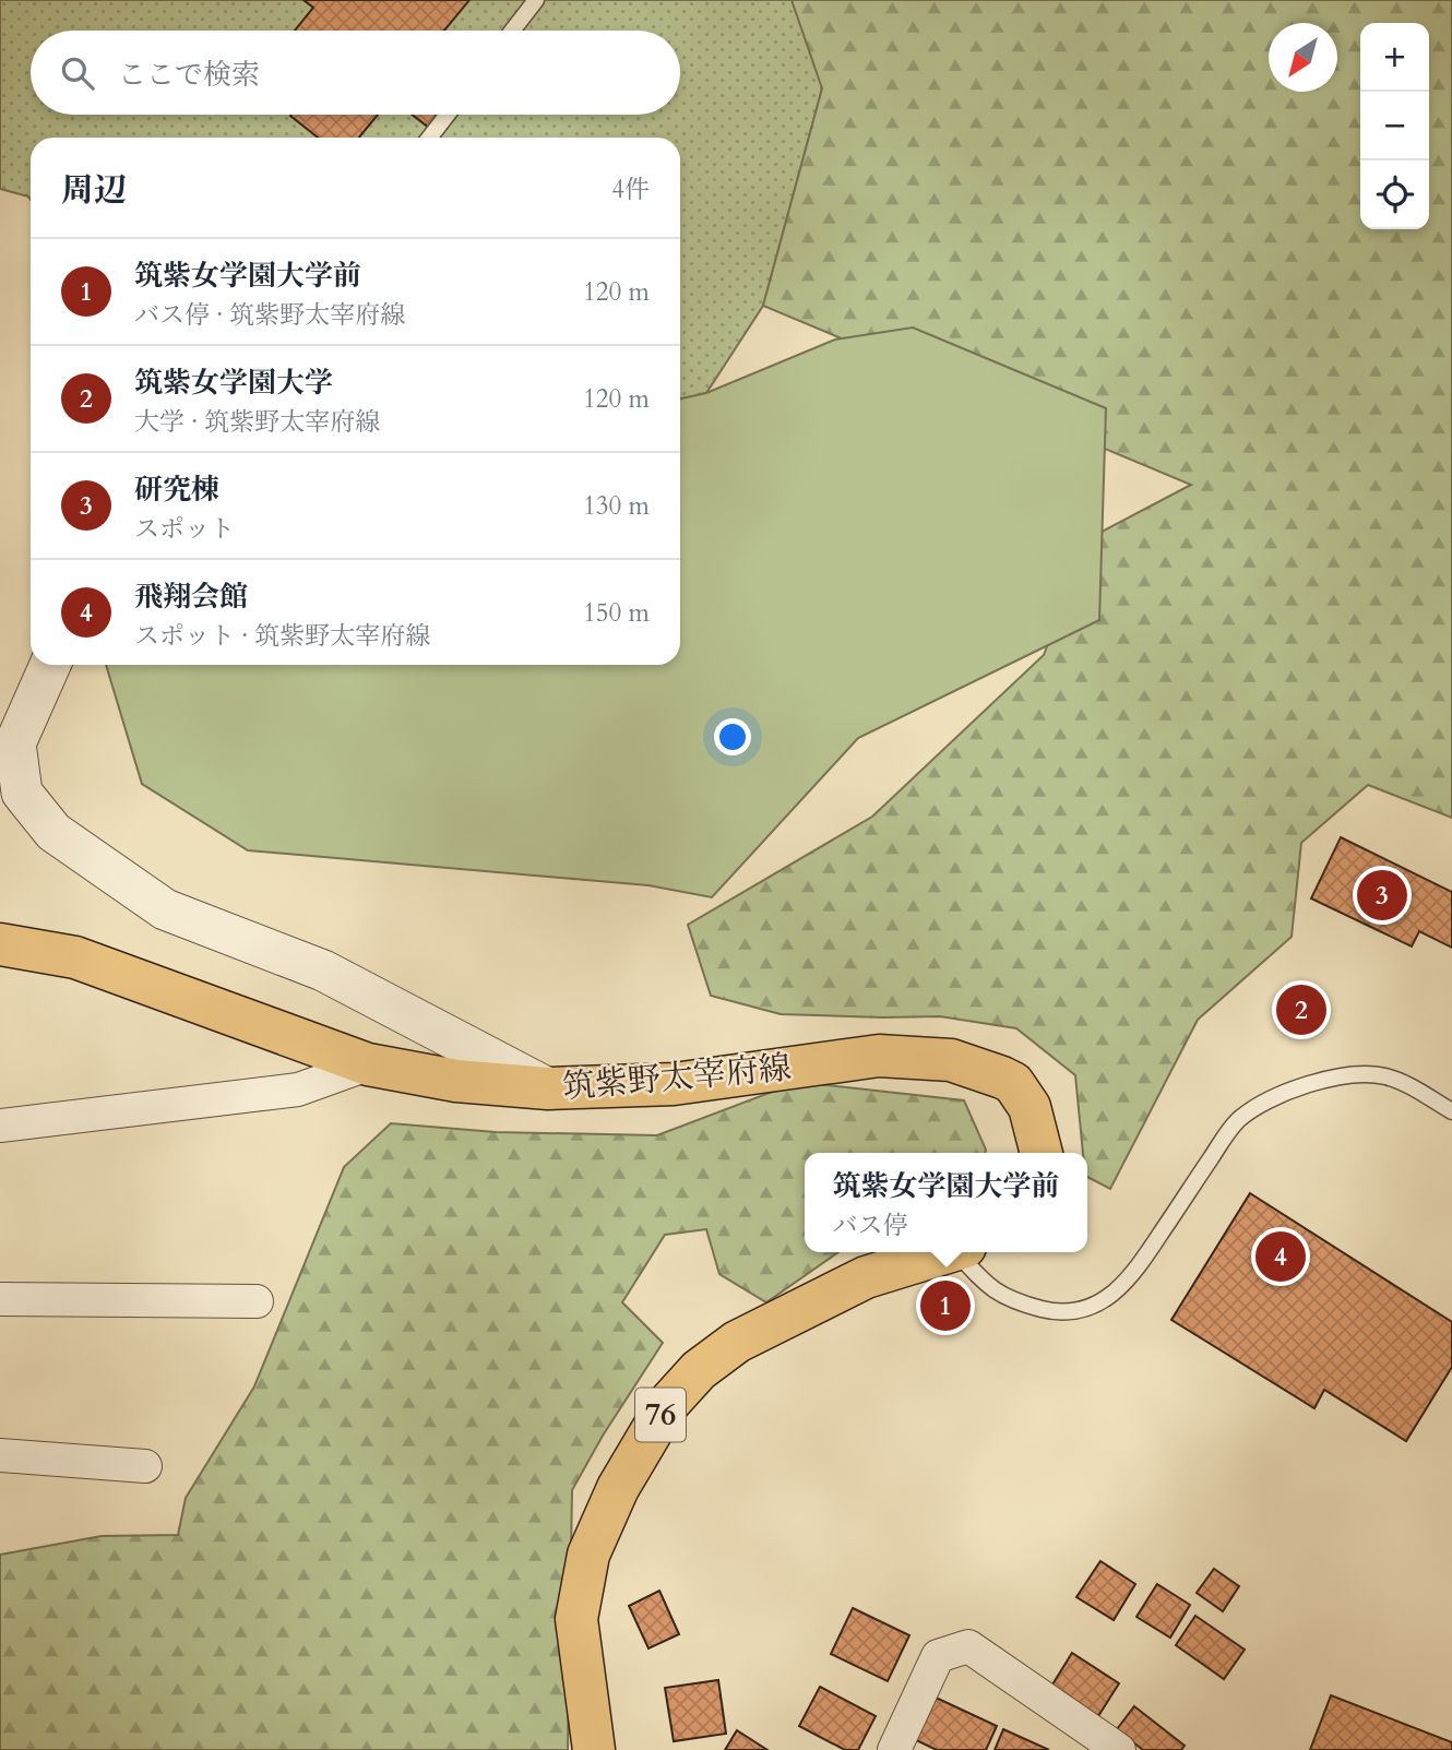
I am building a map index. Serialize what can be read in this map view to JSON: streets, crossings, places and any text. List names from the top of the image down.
{
  "streets": {
    "main road": ["筑紫野太宰府線", "76"]
  },
  "north": "bottom left",
  "page": {
    "map_buttons": ["+", "−"],
    "search": "ここで検索",
    "heading": ["周辺", "4件"],
    "list": [
      {
        "mark": "1",
        "name": "筑紫女学園大学前",
        "note": "バス停 · 筑紫野太宰府線",
        "value": "120 m"
      },
      {
        "mark": "2",
        "name": "筑紫女学園大学",
        "note": "大学 · 筑紫野太宰府線",
        "value": "120 m"
      },
      {
        "mark": "3",
        "name": "研究棟",
        "note": "スポット",
        "value": "130 m"
      },
      {
        "mark": "4",
        "name": "飛翔会館",
        "note": "スポット · 筑紫野太宰府線",
        "value": "150 m"
      }
    ],
    "pins": [
      "3",
      "2",
      "4",
      "1"
    ],
    "popup": ["筑紫女学園大学前", "バス停"]
  }
}
